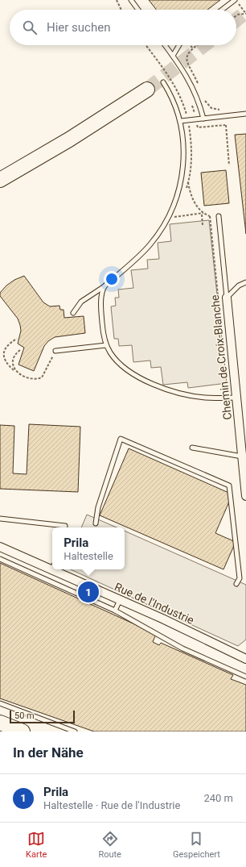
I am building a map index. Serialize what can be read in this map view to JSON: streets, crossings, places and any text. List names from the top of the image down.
{
  "streets": {
    "street": ["Chemin de Croix-Blanche", "Rue de l'Industrie"]
  },
  "scale_bar": "50 m",
  "page": {
    "search": "Hier suchen",
    "popup": ["Prila", "Haltestelle"],
    "pins": "1",
    "scale": "50 m",
    "heading": "In der Nähe",
    "list": [
      {
        "mark": "1",
        "name": "Prila",
        "note": "Haltestelle · Rue de l'Industrie",
        "value": "240 m"
      }
    ],
    "nav": ["Karte", "Route", "Gespeichert"]
  }
}
